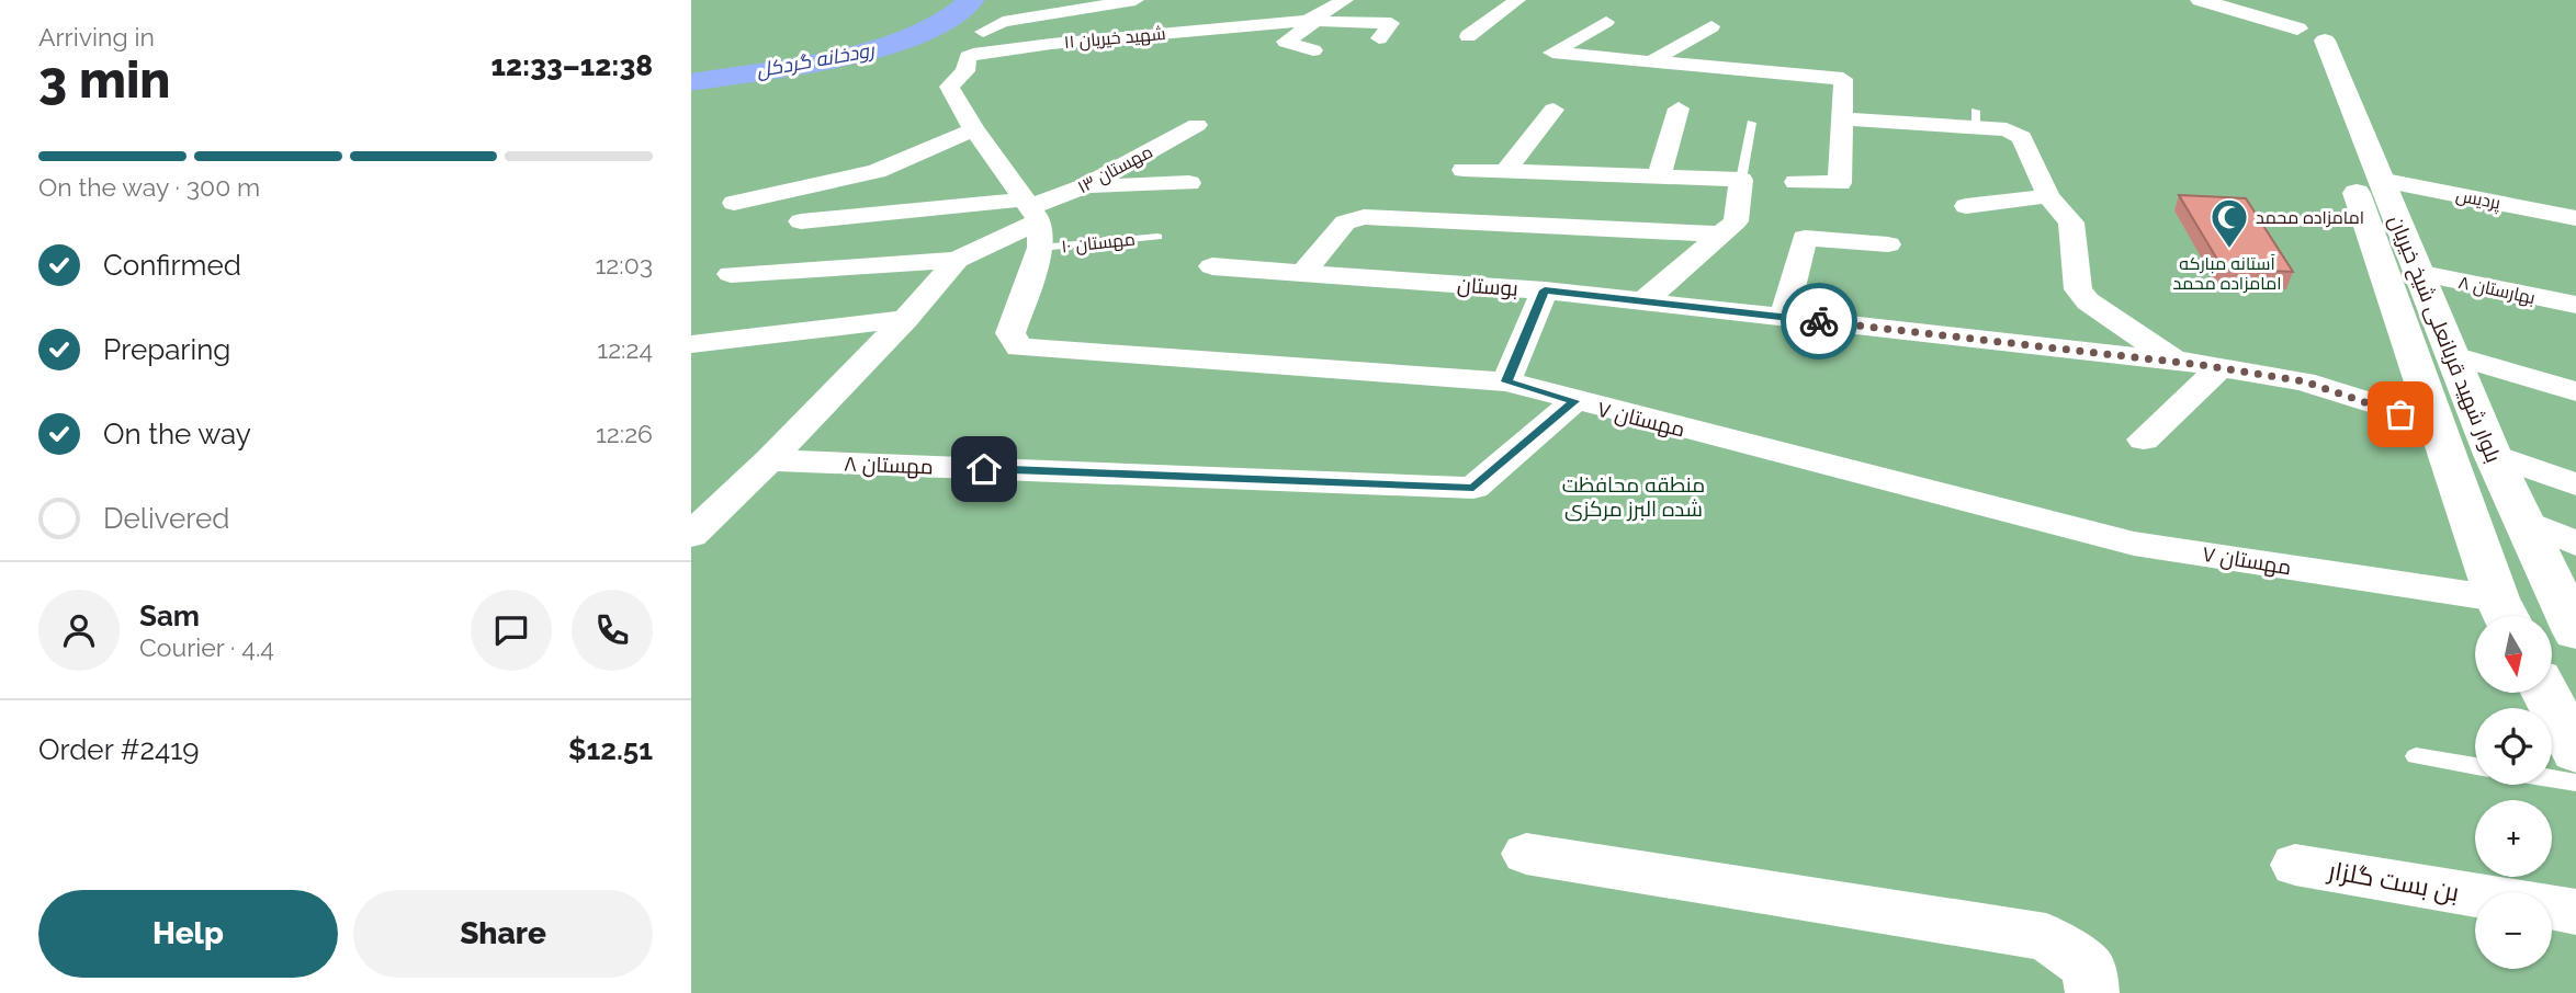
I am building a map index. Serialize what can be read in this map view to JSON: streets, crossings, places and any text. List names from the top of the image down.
{
  "streets": {
    "street": [
      "شهید خیریان ۱۱",
      "مهستان ۱۳",
      "پردیس",
      "بوستان",
      "بهارستان ۸",
      "بلوار شهید قربانعلی شیخ خیریان",
      "مهستان ۷",
      "مهستان ۸",
      "بن بست گلزار"
    ],
    "lane": ["مهستان ۱۰"]
  },
  "crossings": [
    ["مهستان ۱۳", "مهستان ۱۰"],
    ["مهستان ۱۳", "مهستان ۷"],
    ["پردیس", "بلوار شهید قربانعلی شیخ خیریان"],
    ["مهستان ۱۰", "مهستان ۷"],
    ["بهارستان ۸", "بلوار شهید قربانعلی شیخ خیریان"],
    ["مهستان ۷", "مهستان ۸"]
  ],
  "water": ["رودخانه گردکل"],
  "parks": ["آستانه مبارکه امامزاده محمد", "منطقه محافظت شده البرز مرکزی"],
  "places": {
    "mosque": ["امامزاده محمد"]
  },
  "north": "bottom",
  "page": {
    "heading": ["3 min", "Arriving in", "12:33–12:38"],
    "panel": [
      "Sam",
      "Courier · 4.4",
      "Order #2419",
      "$12.51"
    ],
    "bar": "On the way · 300 m",
    "list": [
      ["Confirmed", "12:03"],
      ["Preparing", "12:24"],
      ["On the way", "12:26"],
      "Delivered"
    ],
    "map_buttons": ["+", "−"],
    "buttons": ["Help", "Share"]
  }
}
